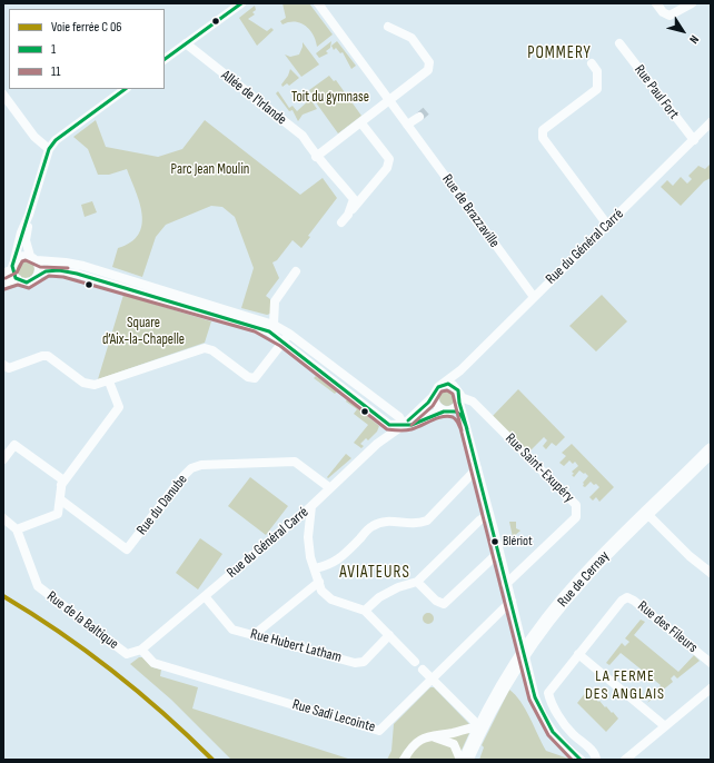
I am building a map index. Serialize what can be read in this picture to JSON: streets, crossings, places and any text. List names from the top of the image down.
{
  "streets": {
    "main road": ["Rue de Cernay"],
    "street": [
      "Rue Paul Fort",
      "Allée de l'Irlande",
      "Rue de Brazzaville",
      "Rue du Général Carré",
      "Rue Saint-Exupéry",
      "Rue du Danube",
      "Rue de la Baltique",
      "Rue des Fileurs",
      "Rue Hubert Latham",
      "Rue Sadi Lecointe"
    ]
  },
  "crossings": [
    ["Rue Paul Fort", "Rue du Général Carré"],
    ["Rue de Brazzaville", "Rue du Général Carré"],
    ["Rue du Général Carré", "Rue Saint-Exupéry"],
    ["Rue du Général Carré", "Rue du Danube"],
    ["Rue du Général Carré", "Rue de la Baltique"],
    ["Rue du Général Carré", "Rue Hubert Latham"],
    ["Rue du Général Carré", "Rue Sadi Lecointe"]
  ],
  "districts": ["POMMERY", "AVIATEURS", "LA FERME DES ANGLAIS"],
  "parks": ["Toit du gymnase", "Parc Jean Moulin", "Square d’Aix-la-Chapelle"],
  "places": ["Blériot"],
  "lines": ["transit line 1", "transit line 11"],
  "legend": ["Voie ferrée C 06", "1", "11"],
  "north": "bottom right"
}
